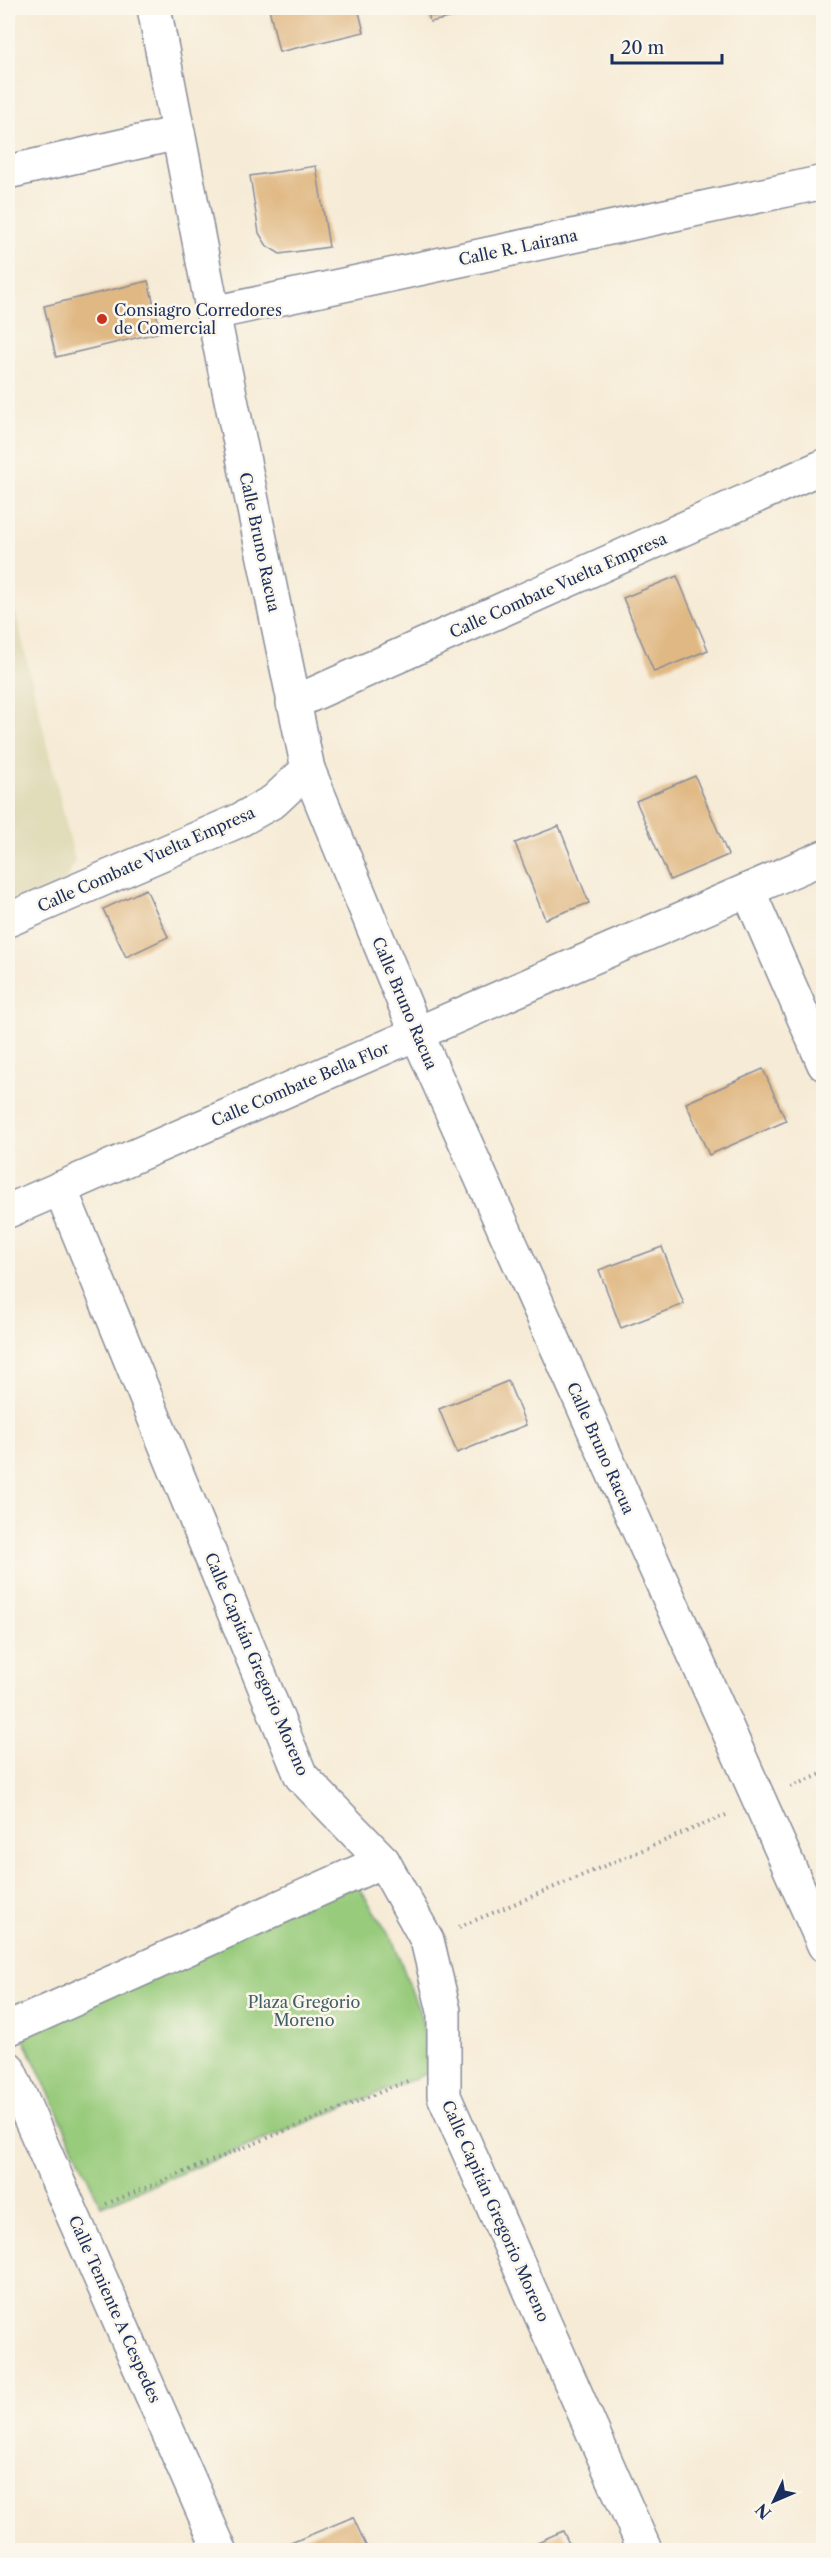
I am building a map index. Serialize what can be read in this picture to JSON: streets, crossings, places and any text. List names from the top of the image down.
{
  "streets": {
    "street": [
      "Calle R. Lairana",
      "Calle Bruno Racua",
      "Calle Combate Vuelta Empresa",
      "Calle Combate Bella Flor",
      "Calle Capitán Gregorio Moreno",
      "Calle Teniente A Cespedes"
    ]
  },
  "crossings": [
    ["Calle R. Lairana", "Calle Bruno Racua"],
    ["Calle Bruno Racua", "Calle Combate Vuelta Empresa"],
    ["Calle Bruno Racua", "Calle Combate Bella Flor"],
    ["Calle Combate Bella Flor", "Calle Capitán Gregorio Moreno"]
  ],
  "parks": ["Plaza Gregorio Moreno"],
  "places": ["Consiagro Corredores de Comercial"],
  "scale_bar": "20 m",
  "north": "bottom left"
}
